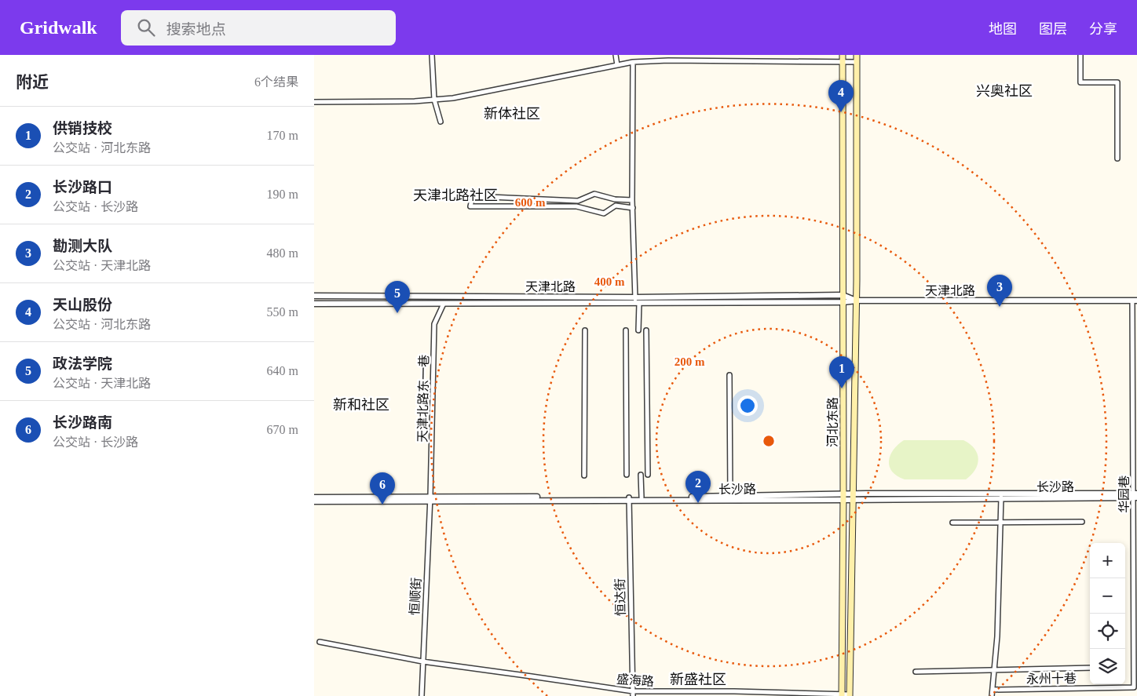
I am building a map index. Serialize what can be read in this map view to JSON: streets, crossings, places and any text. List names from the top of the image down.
{
  "streets": {
    "main road": ["河北东路"],
    "street": [
      "天津北路",
      "天津北路东一巷",
      "长沙路",
      "华园巷",
      "恒顺街",
      "恒达街",
      "永州十巷",
      "盛海路"
    ]
  },
  "crossings": [
    ["天津北路", "天津北路东一巷"],
    ["天津北路", "河北东路"],
    ["天津北路", "华园巷"],
    ["天津北路东一巷", "长沙路"],
    ["天津北路东一巷", "恒顺街"],
    ["河北东路", "长沙路"],
    ["河北东路", "盛海路"],
    ["长沙路", "华园巷"],
    ["长沙路", "恒顺街"],
    ["长沙路", "恒达街"],
    ["华园巷", "永州十巷"],
    ["恒顺街", "盛海路"],
    ["恒达街", "盛海路"]
  ],
  "districts": [
    "兴奥社区",
    "新体社区",
    "天津北路社区",
    "新和社区",
    "新盛社区"
  ],
  "page": {
    "header": "Gridwalk",
    "search": "搜索地点",
    "nav": ["地图", "图层", "分享"],
    "heading": ["附近", "6个结果"],
    "pins": [
      "4",
      "3",
      "5",
      "1",
      "2",
      "6"
    ],
    "list": [
      {
        "mark": "1",
        "name": "供销技校",
        "note": "公交站 · 河北东路",
        "value": "170 m"
      },
      {
        "mark": "2",
        "name": "长沙路口",
        "note": "公交站 · 长沙路",
        "value": "190 m"
      },
      {
        "mark": "3",
        "name": "勘测大队",
        "note": "公交站 · 天津北路",
        "value": "480 m"
      },
      {
        "mark": "4",
        "name": "天山股份",
        "note": "公交站 · 河北东路",
        "value": "550 m"
      },
      {
        "mark": "5",
        "name": "政法学院",
        "note": "公交站 · 天津北路",
        "value": "640 m"
      },
      {
        "mark": "6",
        "name": "长沙路南",
        "note": "公交站 · 长沙路",
        "value": "670 m"
      }
    ],
    "map_buttons": ["+", "−"]
  },
  "rings": ["600 m", "400 m", "200 m"]
}
